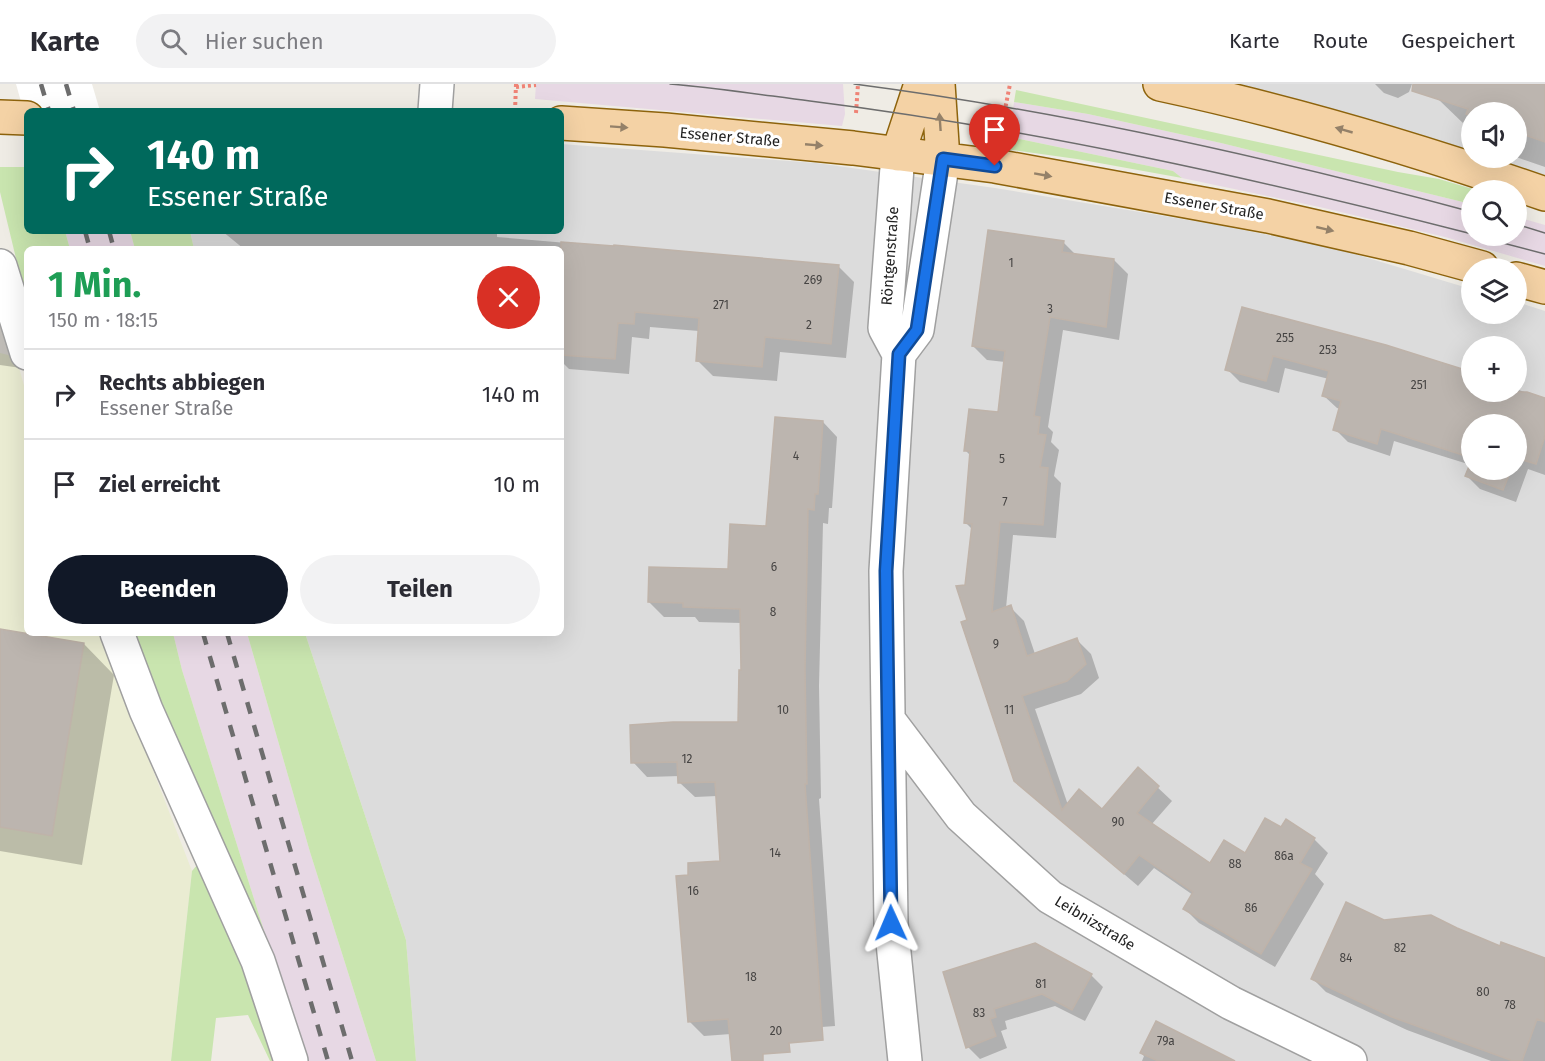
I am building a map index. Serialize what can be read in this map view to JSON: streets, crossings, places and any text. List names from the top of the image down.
{
  "streets": {
    "main road": ["Essener Straße"],
    "street": ["Röntgenstraße", "Leibnizstraße"]
  },
  "crossings": [
    ["Essener Straße", "Röntgenstraße"]
  ],
  "house_numbers": [
    "1",
    "269",
    "271",
    "3",
    "2",
    "255",
    "253",
    "251",
    "4",
    "5",
    "7",
    "6",
    "8",
    "9",
    "10",
    "11",
    "12",
    "90",
    "14",
    "86a",
    "88",
    "16",
    "86",
    "82",
    "84",
    "18",
    "81",
    "80",
    "78",
    "83",
    "20",
    "79a"
  ],
  "page": {
    "header": "Karte",
    "search": "Hier suchen",
    "nav": ["Karte", "Route", "Gespeichert"],
    "map_buttons": ["+", "−"],
    "turn": ["140 m", "Essener Straße"],
    "heading": ["1 Min.", "150 m · 18:15"],
    "list": [
      {
        "name": "Rechts abbiegen",
        "note": "Essener Straße",
        "value": "140 m"
      },
      {
        "name": "Ziel erreicht",
        "value": "10 m"
      }
    ],
    "buttons": ["Beenden", "Teilen"]
  }
}
